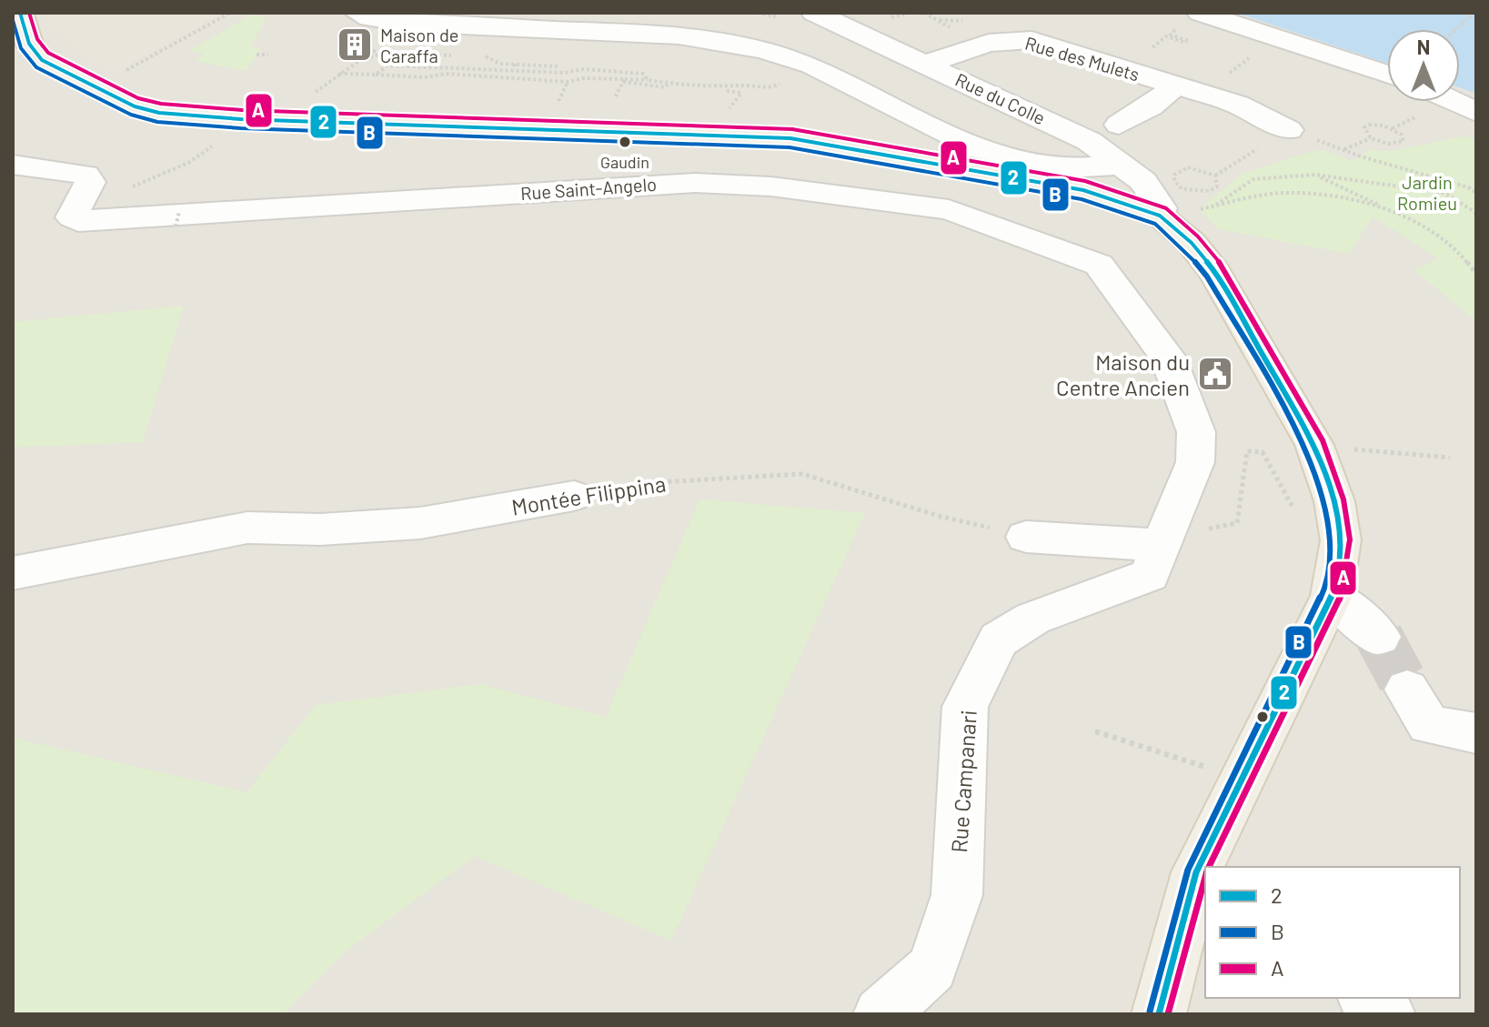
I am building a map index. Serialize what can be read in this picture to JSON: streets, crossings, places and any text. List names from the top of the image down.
{
  "streets": {
    "street": [
      "Rue des Mulets",
      "Rue du Colle",
      "Rue Saint-Angelo",
      "Montée Filippina",
      "Rue Campanari"
    ]
  },
  "crossings": [
    ["Rue des Mulets", "Rue du Colle"],
    ["Rue Saint-Angelo", "Rue Campanari"]
  ],
  "parks": ["Jardin Romieu"],
  "places": {
    "building": ["Maison de Caraffa"],
    "other": ["Gaudin"],
    "public building": ["Maison du Centre Ancien"]
  },
  "lines": ["transit line 2", "transit line A", "transit line B"],
  "legend": ["2", "B", "A"],
  "north": "top"
}
